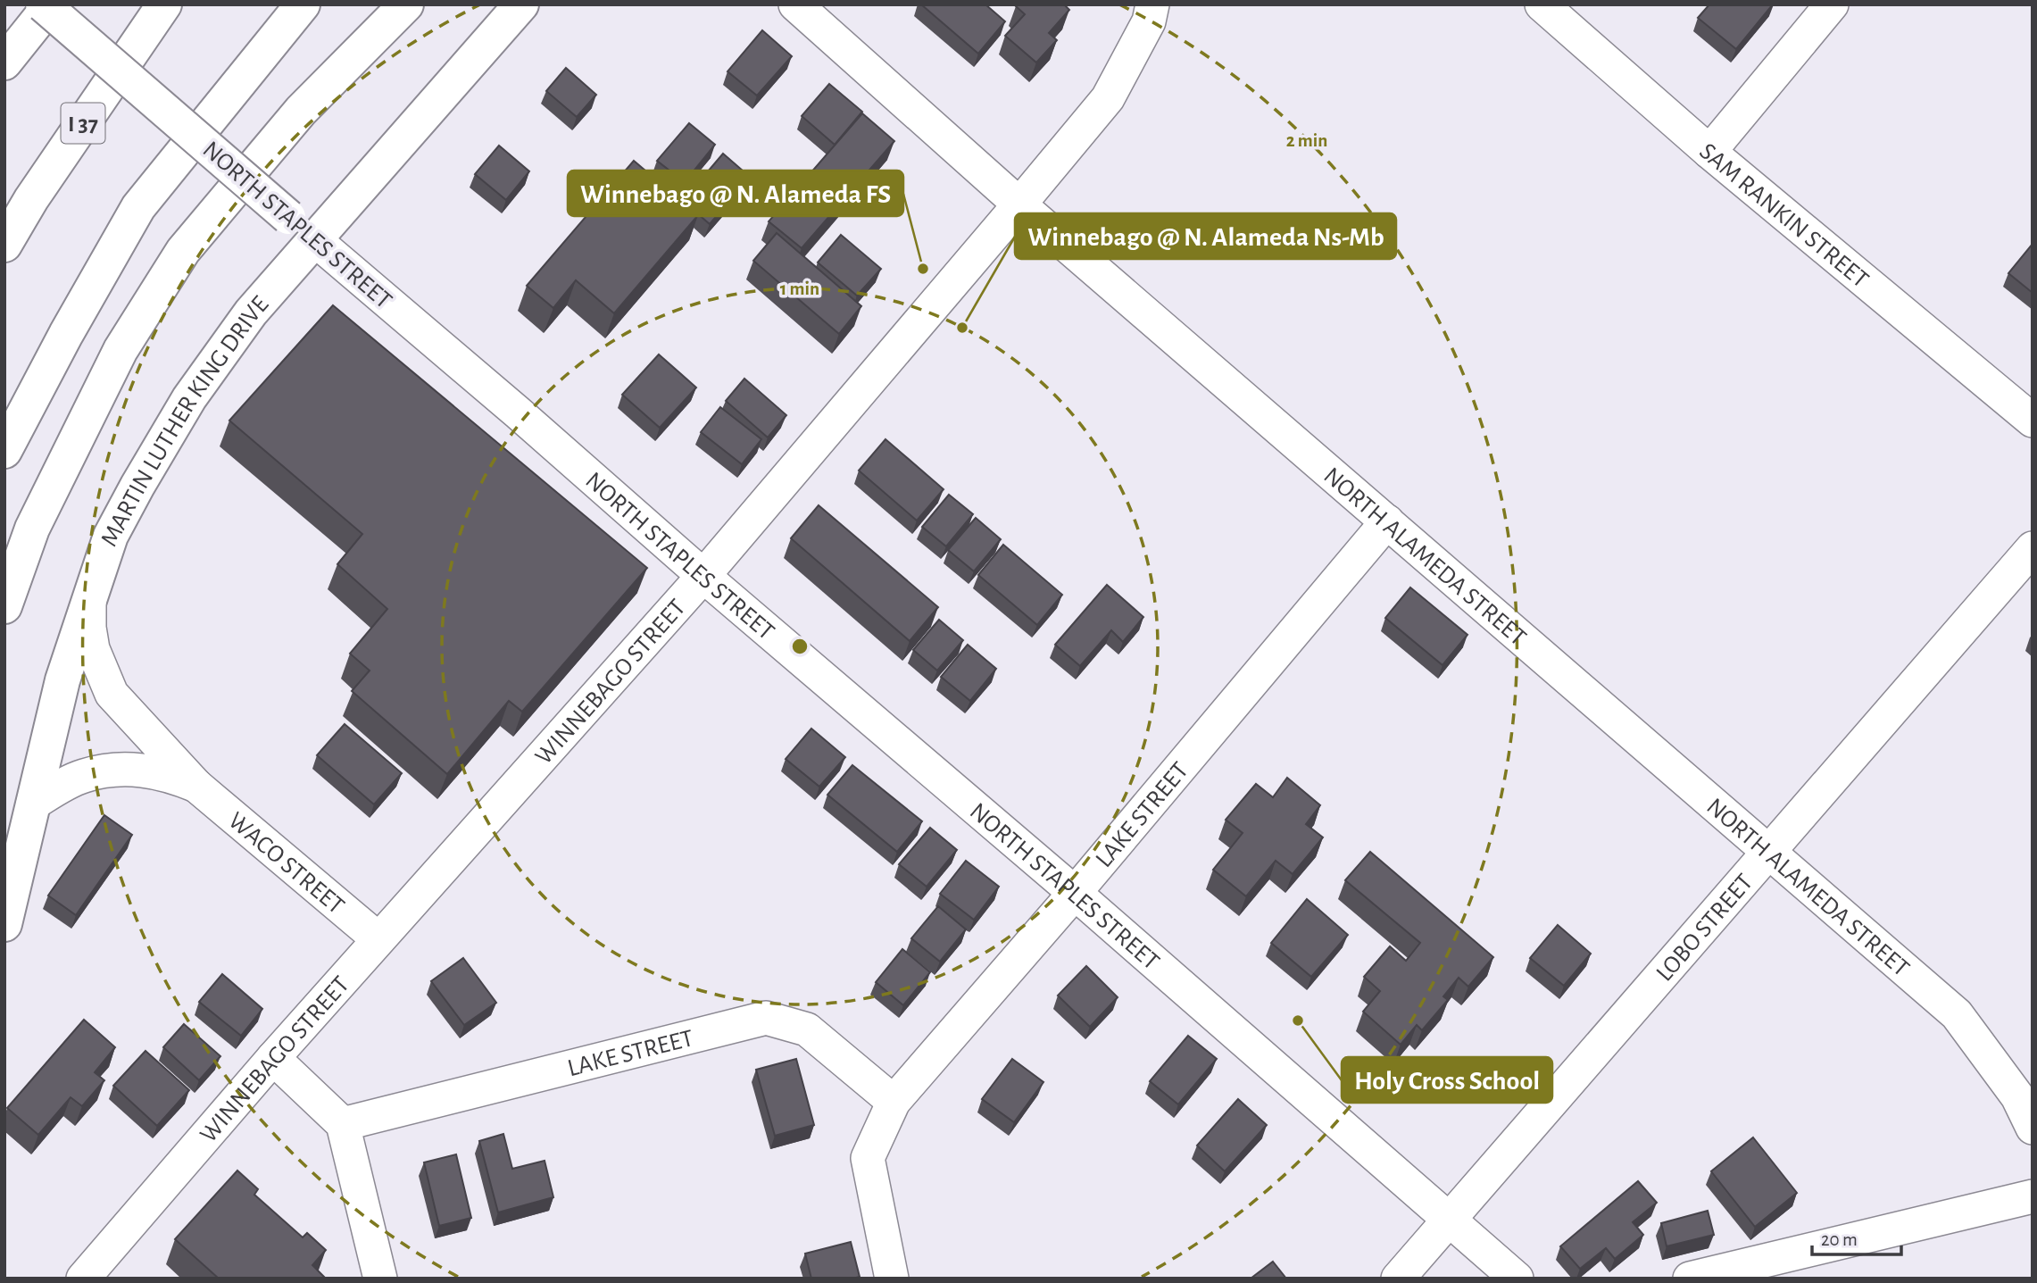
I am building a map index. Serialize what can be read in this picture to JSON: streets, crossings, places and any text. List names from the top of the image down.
{
  "streets": {
    "main road": ["I 37", "NORTH STAPLES STREET", "MARTIN LUTHER KING DRIVE"],
    "street": [
      "SAM RANKIN STREET",
      "NORTH ALAMEDA STREET",
      "WINNEBAGO STREET",
      "LAKE STREET",
      "WACO STREET",
      "LOBO STREET"
    ]
  },
  "crossings": [
    ["NORTH STAPLES STREET", "MARTIN LUTHER KING DRIVE"],
    ["NORTH STAPLES STREET", "WINNEBAGO STREET"],
    ["NORTH STAPLES STREET", "LAKE STREET"],
    ["NORTH STAPLES STREET", "LOBO STREET"],
    ["MARTIN LUTHER KING DRIVE", "WACO STREET"],
    ["NORTH ALAMEDA STREET", "WINNEBAGO STREET"],
    ["NORTH ALAMEDA STREET", "LAKE STREET"],
    ["NORTH ALAMEDA STREET", "LOBO STREET"],
    ["WINNEBAGO STREET", "WACO STREET"]
  ],
  "places": ["Winnebago @ N. Alameda FS", "Winnebago @ N. Alameda Ns-Mb", "Holy Cross School"],
  "scale_bar": "20 m",
  "rings": ["2 min", "1 min"]
}
